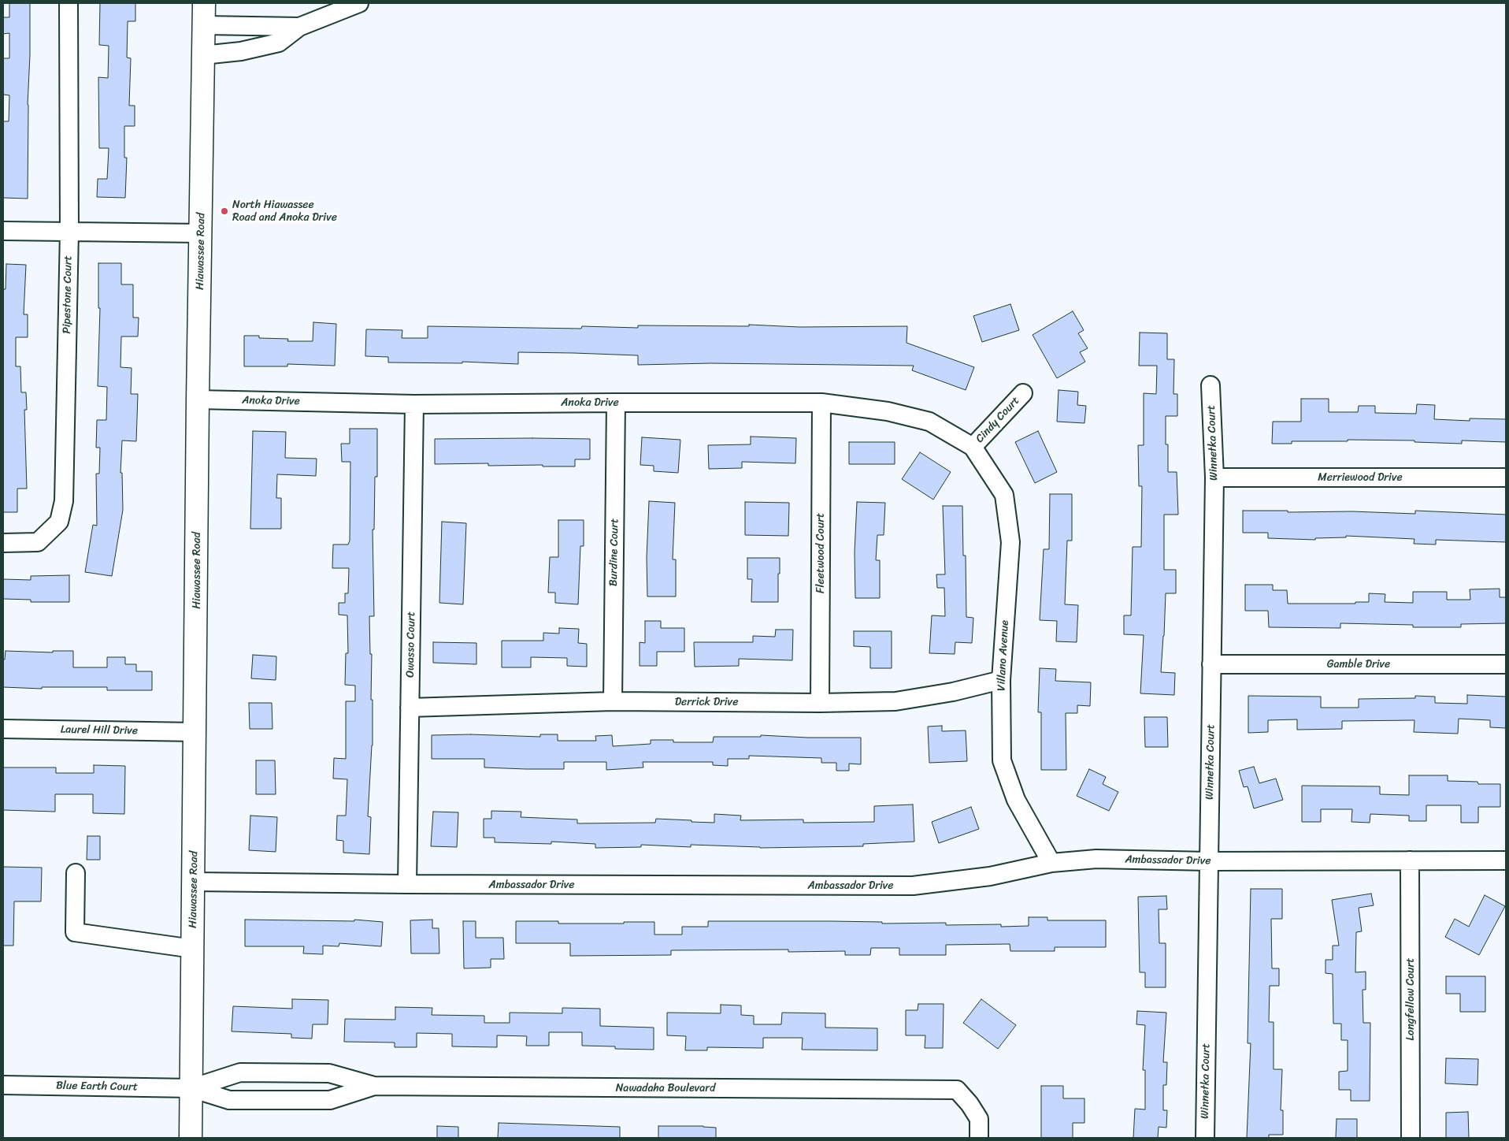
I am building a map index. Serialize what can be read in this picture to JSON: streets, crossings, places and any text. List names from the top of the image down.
{
  "streets": {
    "main road": ["Hiawassee Road"],
    "street": [
      "Pipestone Court",
      "Anoka Drive",
      "Cindy Court",
      "Winnetka Court",
      "Merriewood Drive",
      "Burdine Court",
      "Fleetwood Court",
      "Owasso Court",
      "Villano Avenue",
      "Gamble Drive",
      "Derrick Drive",
      "Laurel Hill Drive",
      "Ambassador Drive",
      "Longfellow Court",
      "Blue Earth Court",
      "Nawadaha Boulevard"
    ]
  },
  "crossings": [
    ["Hiawassee Road", "Anoka Drive"],
    ["Hiawassee Road", "Laurel Hill Drive"],
    ["Hiawassee Road", "Ambassador Drive"],
    ["Hiawassee Road", "Blue Earth Court"],
    ["Hiawassee Road", "Nawadaha Boulevard"],
    ["Anoka Drive", "Cindy Court"],
    ["Anoka Drive", "Burdine Court"],
    ["Anoka Drive", "Fleetwood Court"],
    ["Anoka Drive", "Owasso Court"],
    ["Anoka Drive", "Villano Avenue"],
    ["Cindy Court", "Villano Avenue"],
    ["Winnetka Court", "Merriewood Drive"],
    ["Winnetka Court", "Gamble Drive"],
    ["Winnetka Court", "Ambassador Drive"],
    ["Burdine Court", "Derrick Drive"],
    ["Fleetwood Court", "Derrick Drive"],
    ["Owasso Court", "Derrick Drive"],
    ["Owasso Court", "Ambassador Drive"],
    ["Villano Avenue", "Derrick Drive"],
    ["Villano Avenue", "Ambassador Drive"],
    ["Ambassador Drive", "Longfellow Court"],
    ["Blue Earth Court", "Nawadaha Boulevard"]
  ],
  "places": ["North Hiawassee Road and Anoka Drive"]
}
